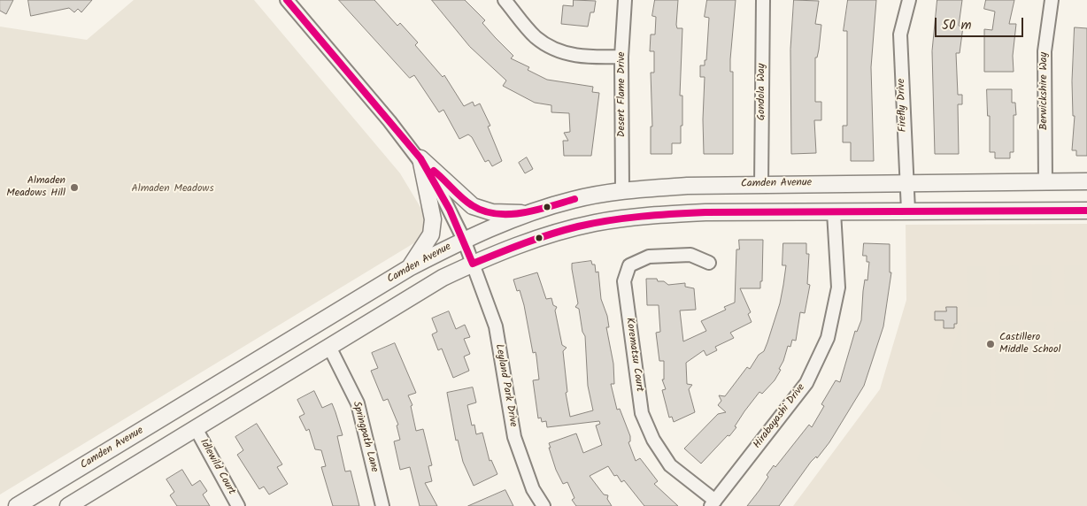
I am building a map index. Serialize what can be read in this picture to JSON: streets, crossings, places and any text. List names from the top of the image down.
{
  "streets": {
    "main road": ["Camden Avenue"],
    "street": [
      "Berwickshire Way",
      "Gondola Way",
      "Desert Flame Drive",
      "Firefly Drive",
      "Korematsu Court",
      "Leyland Park Drive",
      "Hirabayashi Drive",
      "Springpath Lane",
      "Idlewild Court"
    ]
  },
  "crossings": [
    ["Berwickshire Way", "Camden Avenue"],
    ["Gondola Way", "Camden Avenue"],
    ["Desert Flame Drive", "Camden Avenue"],
    ["Firefly Drive", "Camden Avenue"],
    ["Camden Avenue", "Leyland Park Drive"],
    ["Korematsu Court", "Hirabayashi Drive"]
  ],
  "parks": ["Almaden Meadows"],
  "places": ["Almaden Meadows Hill", "Castillero Middle School"],
  "scale_bar": "50 m"
}
